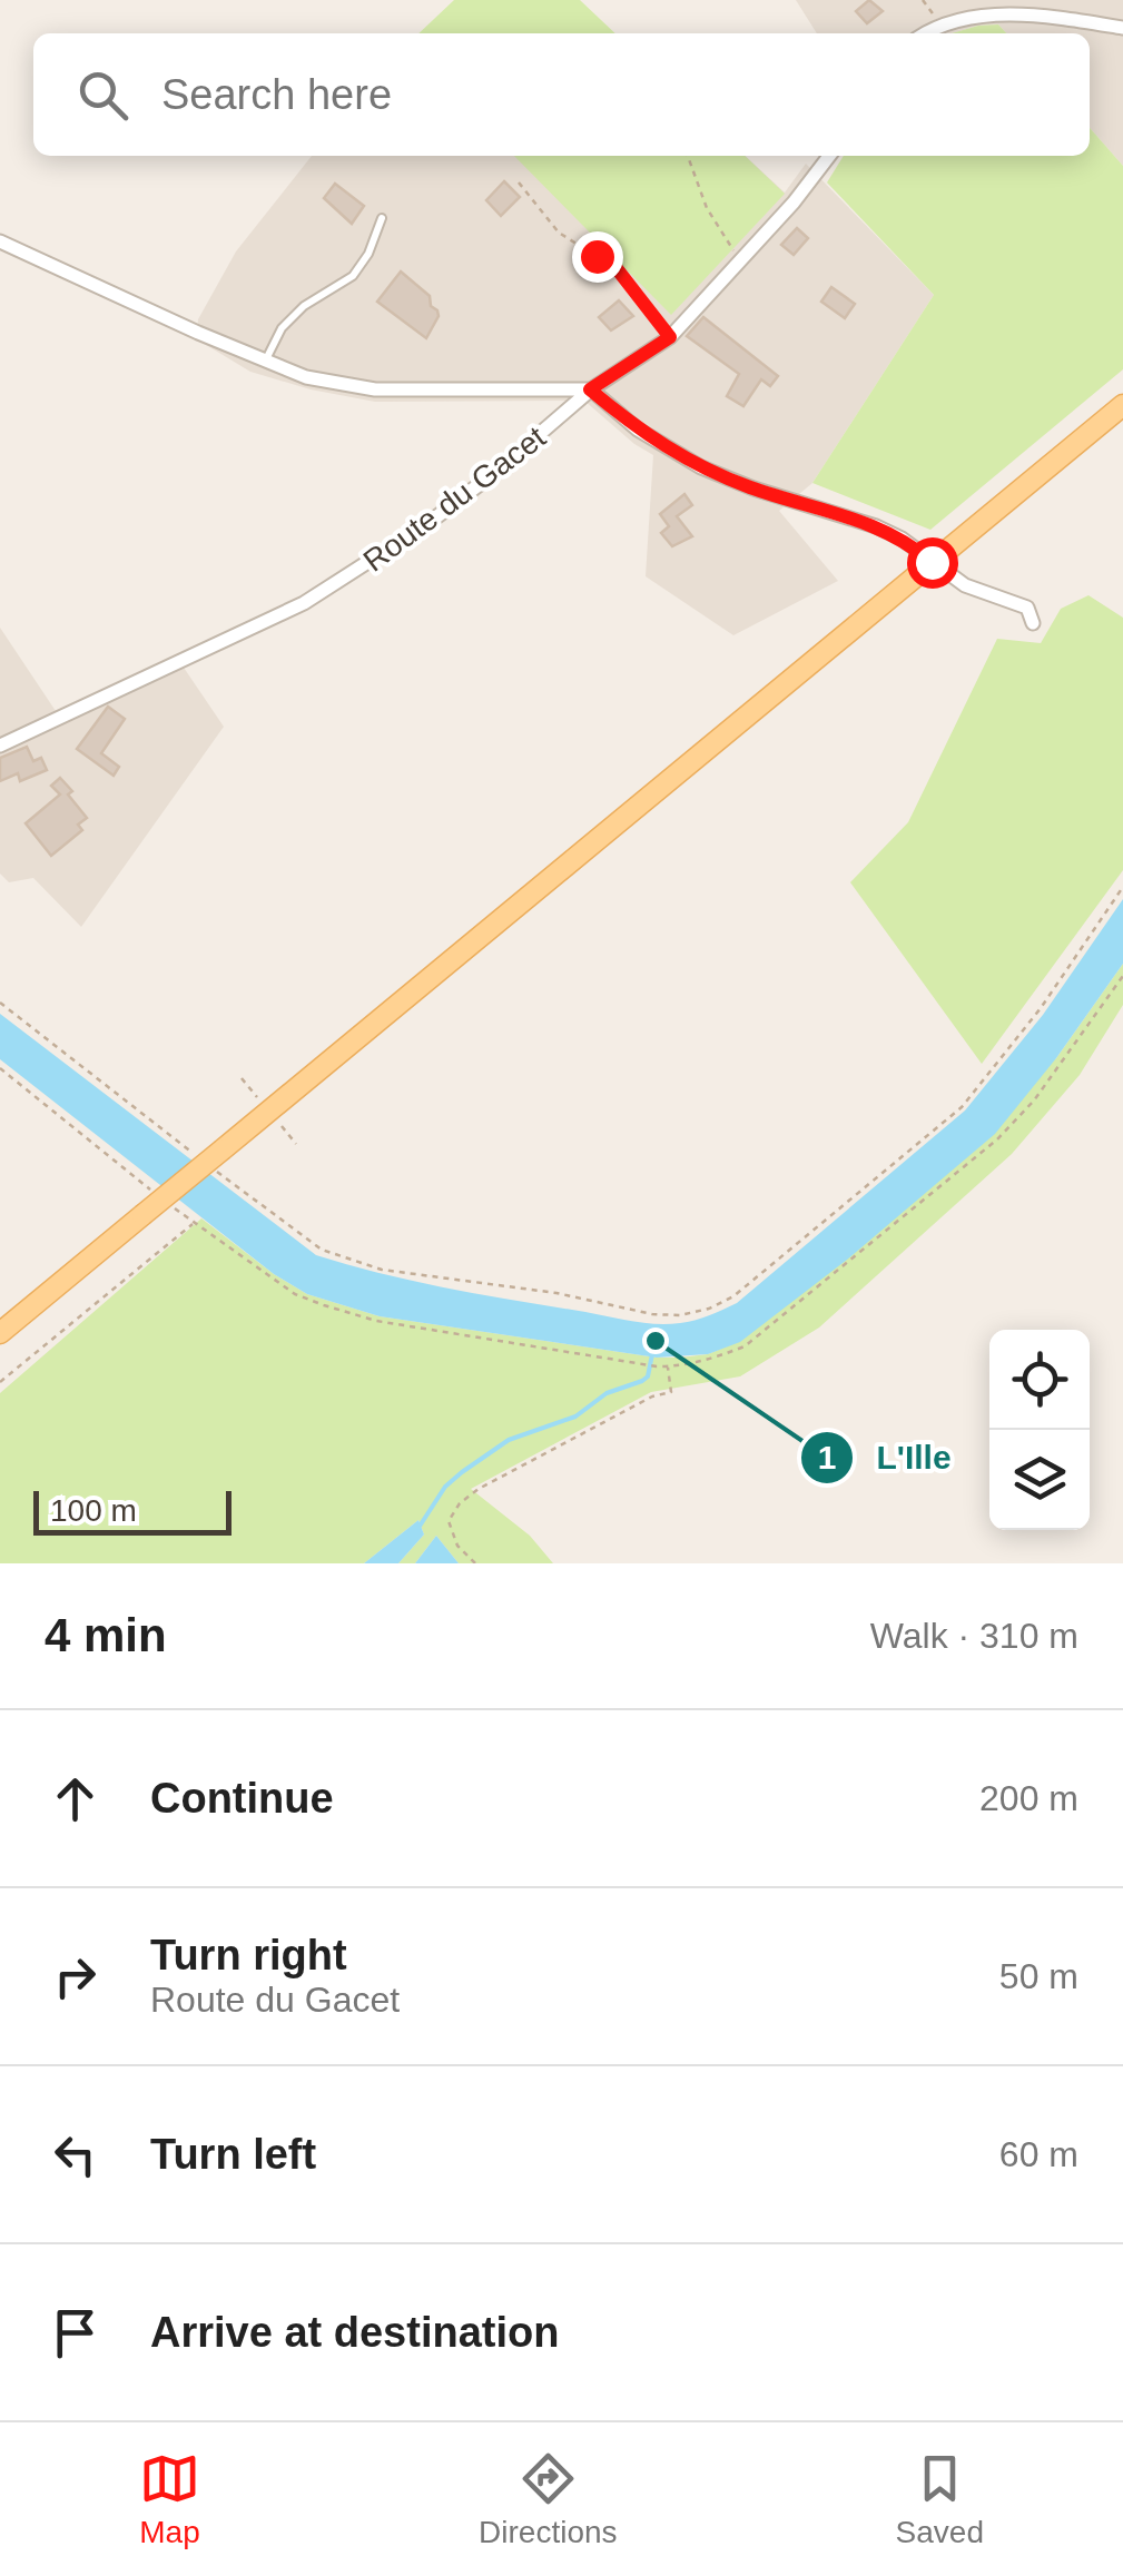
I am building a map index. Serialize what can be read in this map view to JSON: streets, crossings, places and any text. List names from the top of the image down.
{
  "streets": {
    "street": ["Route du Gacet"]
  },
  "places": ["L'Ille"],
  "scale_bar": "100 m",
  "page": {
    "search": "Search here",
    "scale": "100 m",
    "heading": ["4 min", "Walk · 310 m"],
    "list": [
      ["Continue", "200 m"],
      ["Turn right", "Route du Gacet", "50 m"],
      ["Turn left", "60 m"],
      "Arrive at destination"
    ],
    "nav": ["Map", "Directions", "Saved"]
  }
}
